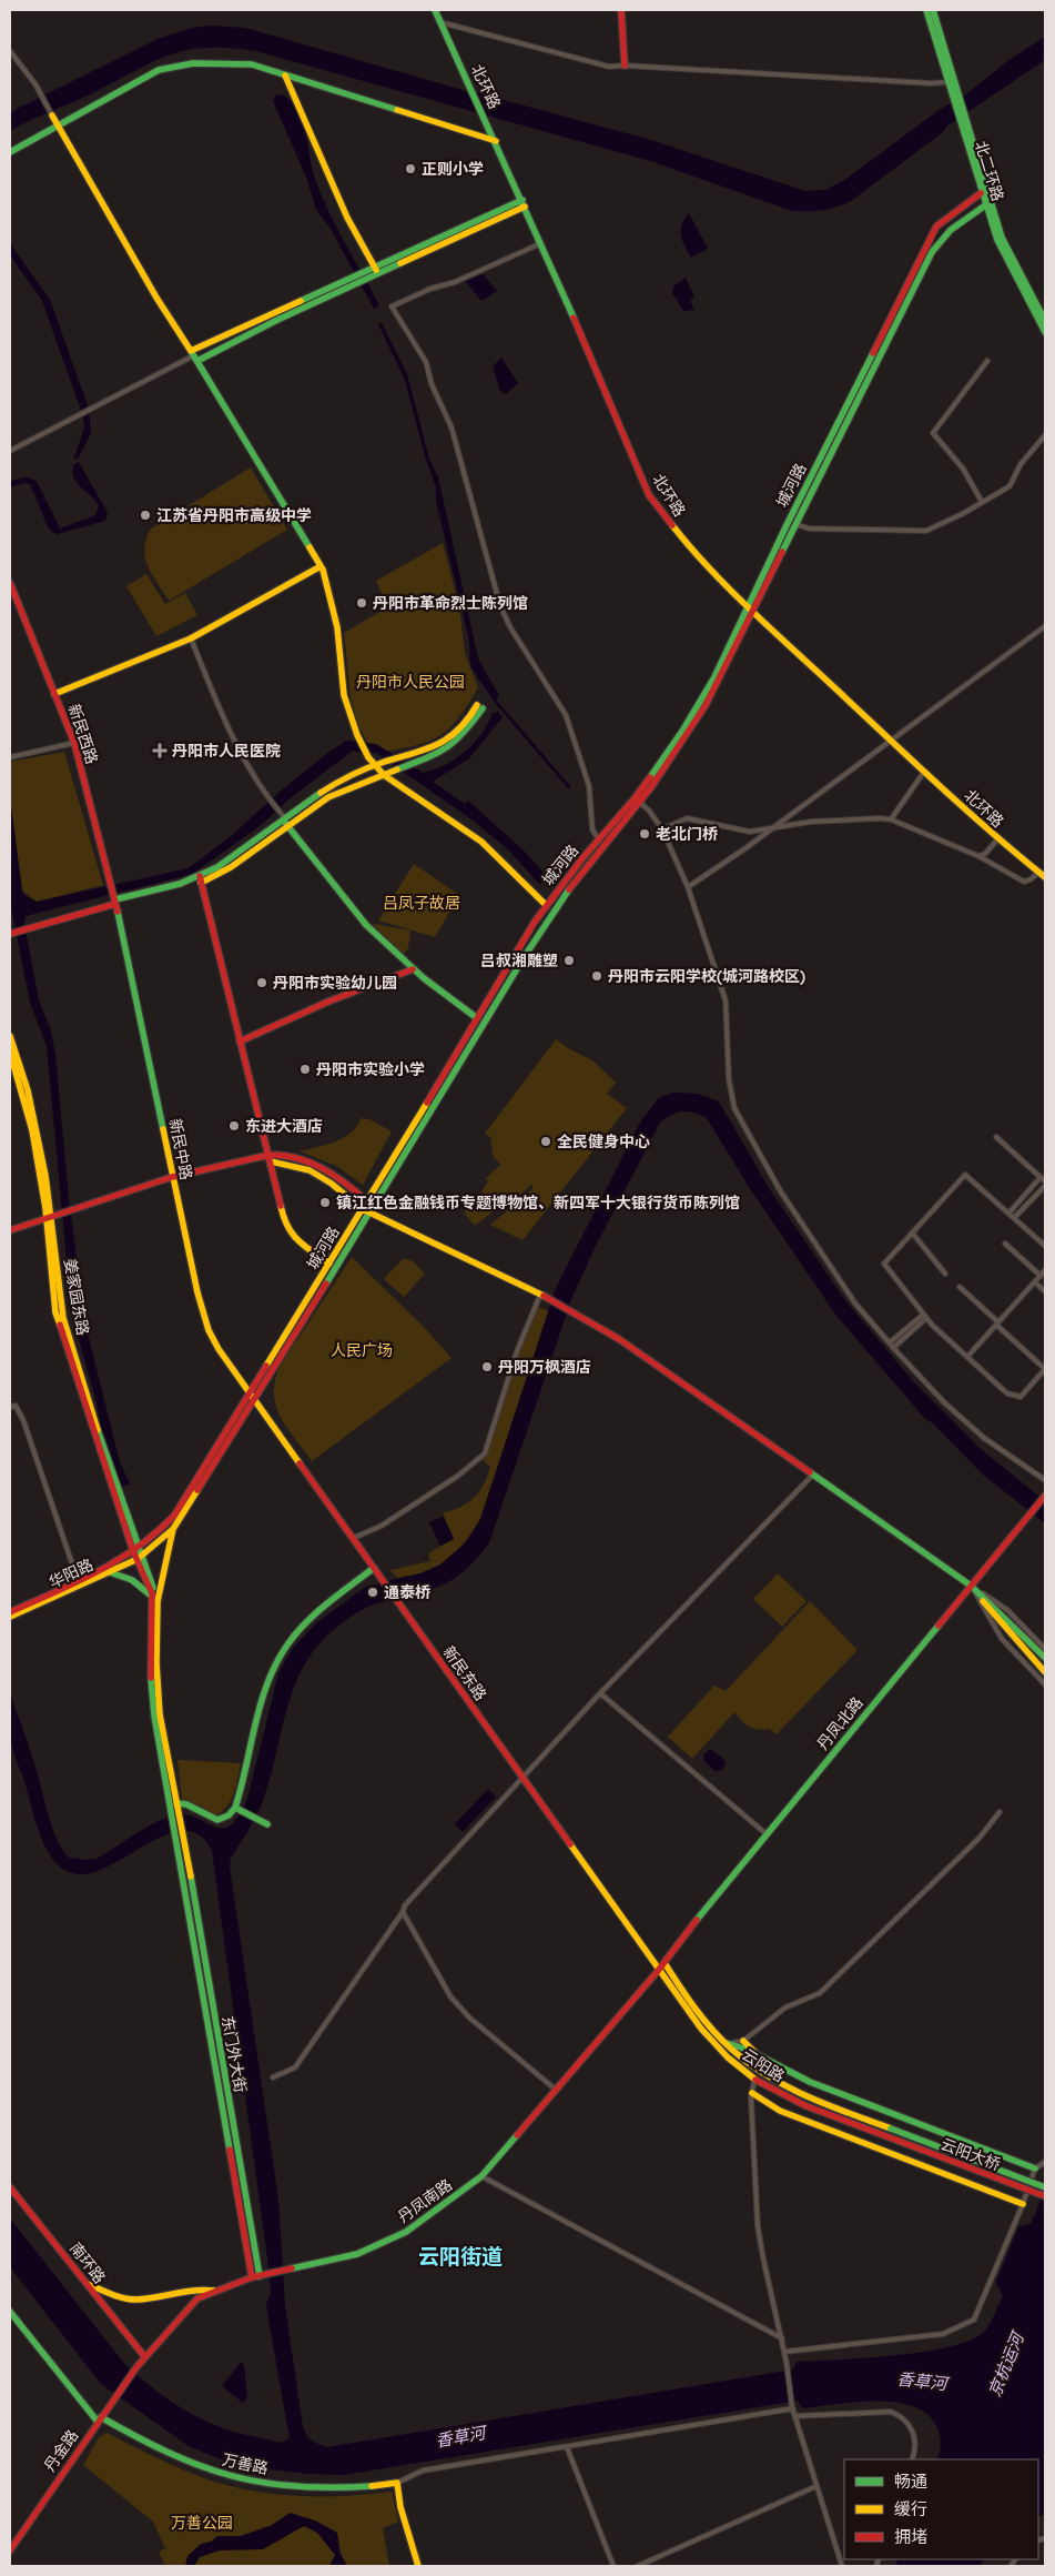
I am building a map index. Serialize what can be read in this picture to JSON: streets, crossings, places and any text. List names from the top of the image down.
{
  "streets": {
    "street": [
      "北环路",
      "北二环路",
      "城河路",
      "新民西路",
      "新民中路",
      "姜家园东路",
      "华阳路",
      "新民东路",
      "丹凤北路",
      "东门外大街",
      "云阳路",
      "云阳大桥",
      "丹凤南路",
      "南环路",
      "丹金路",
      "万善路"
    ]
  },
  "crossings": [
    ["北环路", "城河路"],
    ["北二环路", "城河路"],
    ["城河路", "新民中路"],
    ["城河路", "姜家园东路"],
    ["城河路", "华阳路"],
    ["城河路", "新民东路"],
    ["新民西路", "新民中路"],
    ["新民中路", "新民东路"],
    ["姜家园东路", "华阳路"],
    ["新民东路", "丹凤北路"],
    ["新民东路", "云阳路"],
    ["新民东路", "丹凤南路"],
    ["丹凤北路", "云阳路"],
    ["丹凤北路", "丹凤南路"],
    ["东门外大街", "丹凤南路"],
    ["云阳路", "云阳大桥"],
    ["云阳路", "丹凤南路"],
    ["丹凤南路", "南环路"],
    ["丹凤南路", "丹金路"],
    ["丹金路", "万善路"]
  ],
  "districts": ["云阳街道"],
  "water": ["京杭运河", "香草河"],
  "parks": [
    "丹阳市人民公园",
    "吕凤子故居",
    "人民广场",
    "万善公园"
  ],
  "places": {
    "other": [
      "正则小学",
      "江苏省丹阳市高级中学",
      "丹阳市革命烈士陈列馆",
      "老北门桥",
      "吕叔湘雕塑",
      "丹阳市云阳学校(城河路校区)",
      "丹阳市实验幼儿园",
      "丹阳市实验小学",
      "东进大酒店",
      "全民健身中心",
      "镇江红色金融钱币专题博物馆、新四军十大银行货币陈列馆",
      "丹阳万枫酒店",
      "通泰桥"
    ],
    "health": ["丹阳市人民医院"]
  },
  "legend": ["畅通", "缓行", "拥堵"]
}
